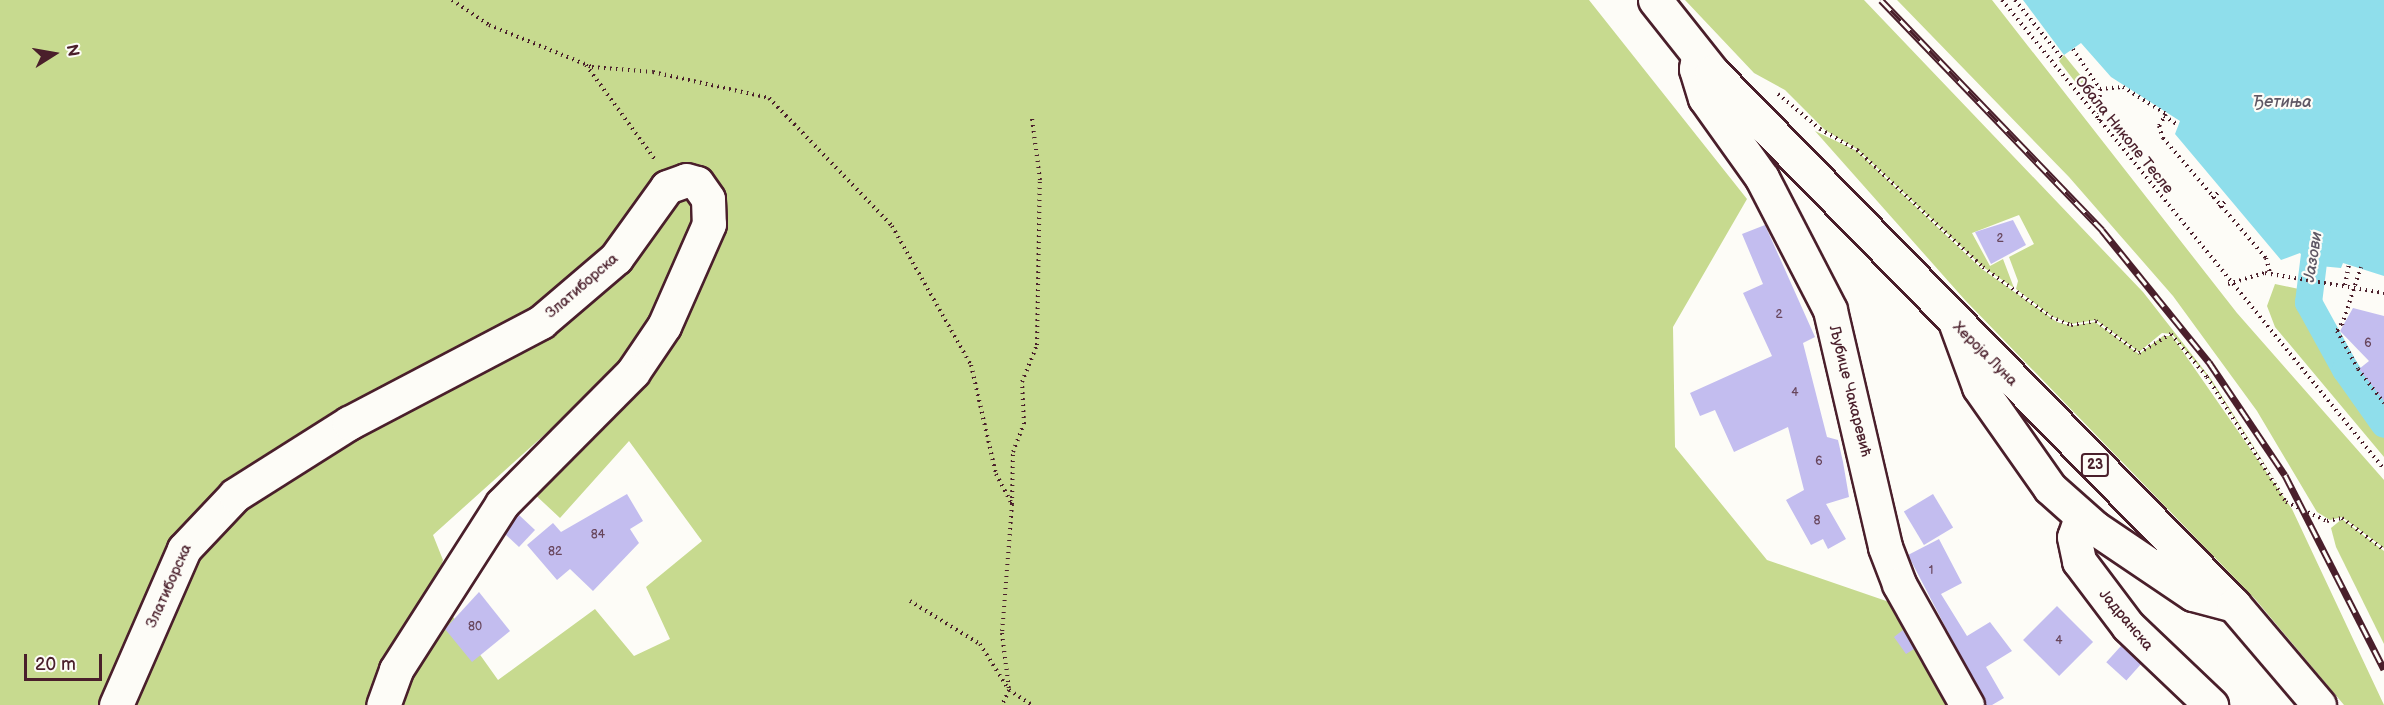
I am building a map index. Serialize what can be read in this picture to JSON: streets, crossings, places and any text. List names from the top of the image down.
{
  "streets": {
    "street": [
      "Златиборска",
      "Хероја Луна",
      "Љубице Чакаревић",
      "23",
      "Јадранска"
    ],
    "path": ["Обала Николе Тесле"]
  },
  "crossings": [
    ["Хероја Луна", "Љубице Чакаревић"]
  ],
  "water": ["Ђетиња", "Јазови"],
  "house_numbers": [
    "2",
    "2",
    "6",
    "4",
    "6",
    "8",
    "84",
    "82",
    "1",
    "80",
    "4"
  ],
  "scale_bar": "20 m",
  "north": "right"
}
